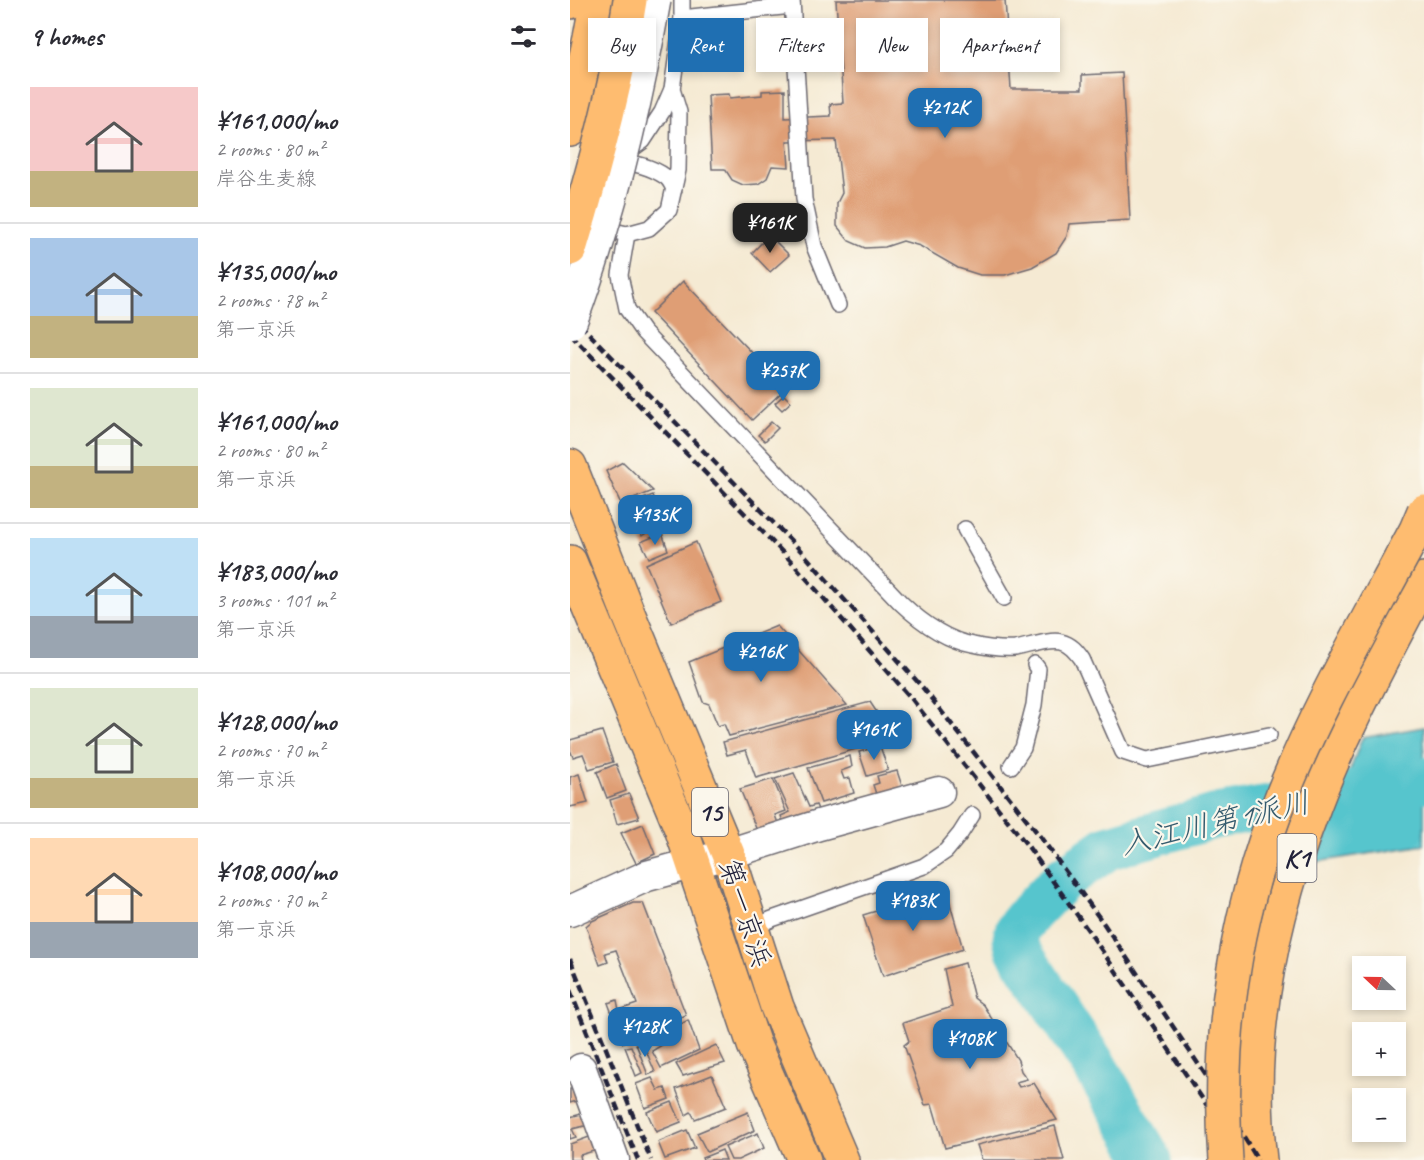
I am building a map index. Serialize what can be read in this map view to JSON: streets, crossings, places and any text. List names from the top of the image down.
{
  "streets": {
    "highway": ["15", "K1", "第一京浜"]
  },
  "water": ["入江川第1派川"],
  "north": "left",
  "page": {
    "heading": "9 homes",
    "chip": [
      "Buy",
      "Rent",
      "Filters",
      "New",
      "Apartment"
    ],
    "list": [
      {
        "name": "¥161,000/mo",
        "note": "2 rooms · 80 m² · 岸谷生麦線"
      },
      {
        "name": "¥135,000/mo",
        "note": "2 rooms · 78 m² · 第一京浜"
      },
      {
        "name": "¥161,000/mo",
        "note": "2 rooms · 80 m² · 第一京浜"
      },
      {
        "name": "¥183,000/mo",
        "note": "3 rooms · 101 m² · 第一京浜"
      },
      {
        "name": "¥128,000/mo",
        "note": "2 rooms · 70 m² · 第一京浜"
      },
      {
        "name": "¥108,000/mo",
        "note": "2 rooms · 70 m² · 第一京浜"
      }
    ],
    "price": [
      "¥212K",
      "¥161K",
      "¥257K",
      "¥135K",
      "¥216K",
      "¥161K",
      "¥183K",
      "¥128K",
      "¥108K"
    ],
    "map_buttons": ["+", "−"]
  }
}
